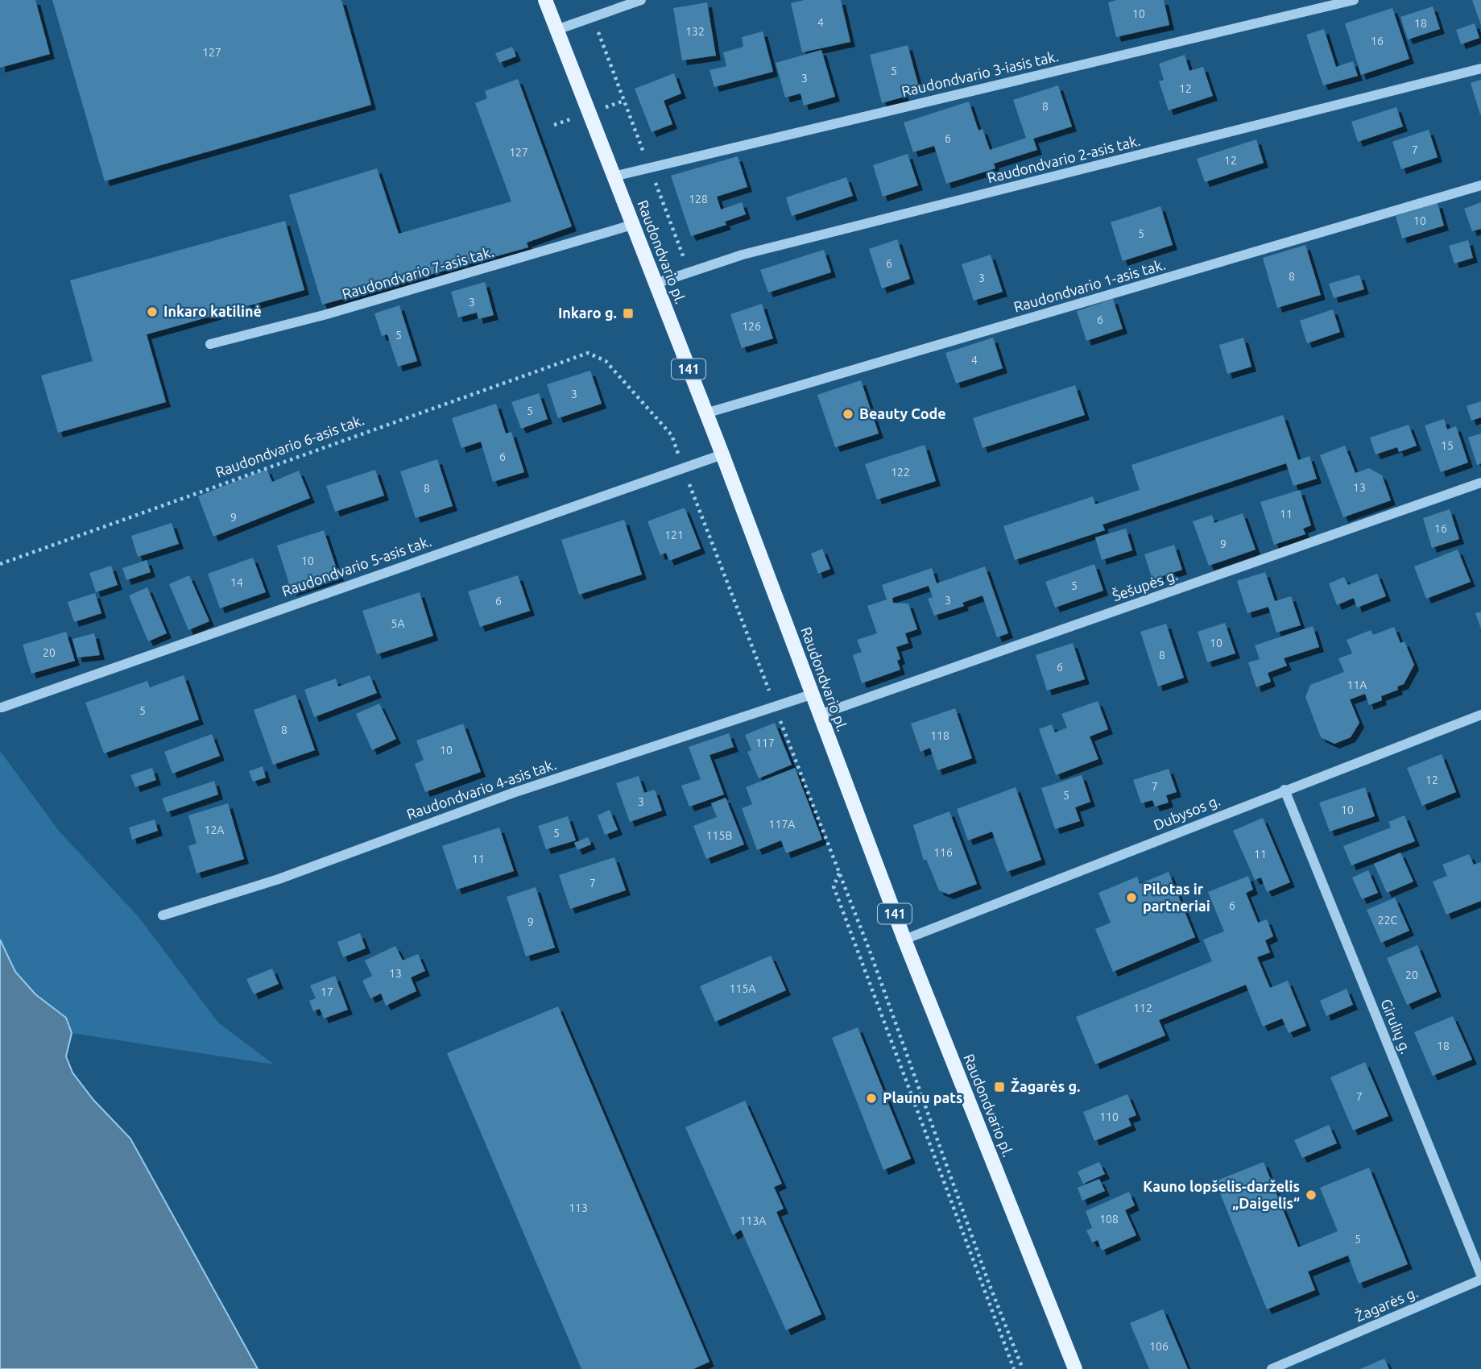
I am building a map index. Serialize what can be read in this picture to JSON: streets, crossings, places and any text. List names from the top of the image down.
{
  "streets": {
    "main road": ["Raudondvario pl.", "141"],
    "street": [
      "Raudondvario 3-iasis tak.",
      "Raudondvario 2-asis tak.",
      "Raudondvario 7-asis tak.",
      "Raudondvario 1-asis tak.",
      "Raudondvario 5-asis tak.",
      "Šešupės g.",
      "Raudondvario 4-asis tak.",
      "Dubysos g.",
      "Girulių g.",
      "Žagarės g."
    ],
    "path": ["Raudondvario 6-asis tak."]
  },
  "crossings": [
    ["Raudondvario 3-iasis tak.", "Raudondvario pl."],
    ["Raudondvario 2-asis tak.", "Raudondvario pl."],
    ["Raudondvario pl.", "Raudondvario 7-asis tak."],
    ["Raudondvario pl.", "Raudondvario 1-asis tak."],
    ["Raudondvario pl.", "Raudondvario 5-asis tak."],
    ["Raudondvario pl.", "Šešupės g."],
    ["Raudondvario pl.", "Raudondvario 4-asis tak."],
    ["Raudondvario pl.", "Dubysos g."],
    ["Raudondvario 6-asis tak.", "Raudondvario 5-asis tak."],
    ["Dubysos g.", "Girulių g."]
  ],
  "places": {
    "other": [
      "Inkaro katilinė",
      "Beauty Code",
      "Pilotas ir partneriai",
      "Plaunu pats",
      "Kauno lopšelis-darželis „Daigelis“"
    ],
    "transit": ["Inkaro g.", "Žagarės g."]
  },
  "house_numbers": [
    "10",
    "4",
    "18",
    "132",
    "16",
    "127",
    "5",
    "3",
    "12",
    "8",
    "6",
    "7",
    "127",
    "12",
    "128",
    "10",
    "5",
    "6",
    "8",
    "3",
    "3",
    "6",
    "126",
    "5",
    "4",
    "3",
    "5",
    "15",
    "6",
    "122",
    "13",
    "8",
    "11",
    "9",
    "16",
    "121",
    "9",
    "10",
    "14",
    "5",
    "3",
    "6",
    "5A",
    "10",
    "20",
    "8",
    "6",
    "11A",
    "5",
    "8",
    "118",
    "117",
    "10",
    "12",
    "7",
    "5",
    "3",
    "10",
    "117A",
    "12A",
    "5",
    "115B",
    "116",
    "11",
    "11",
    "7",
    "6",
    "22C",
    "9",
    "13",
    "20",
    "115A",
    "17",
    "112",
    "18",
    "7",
    "110",
    "113",
    "108",
    "113A",
    "5",
    "106"
  ]
}
